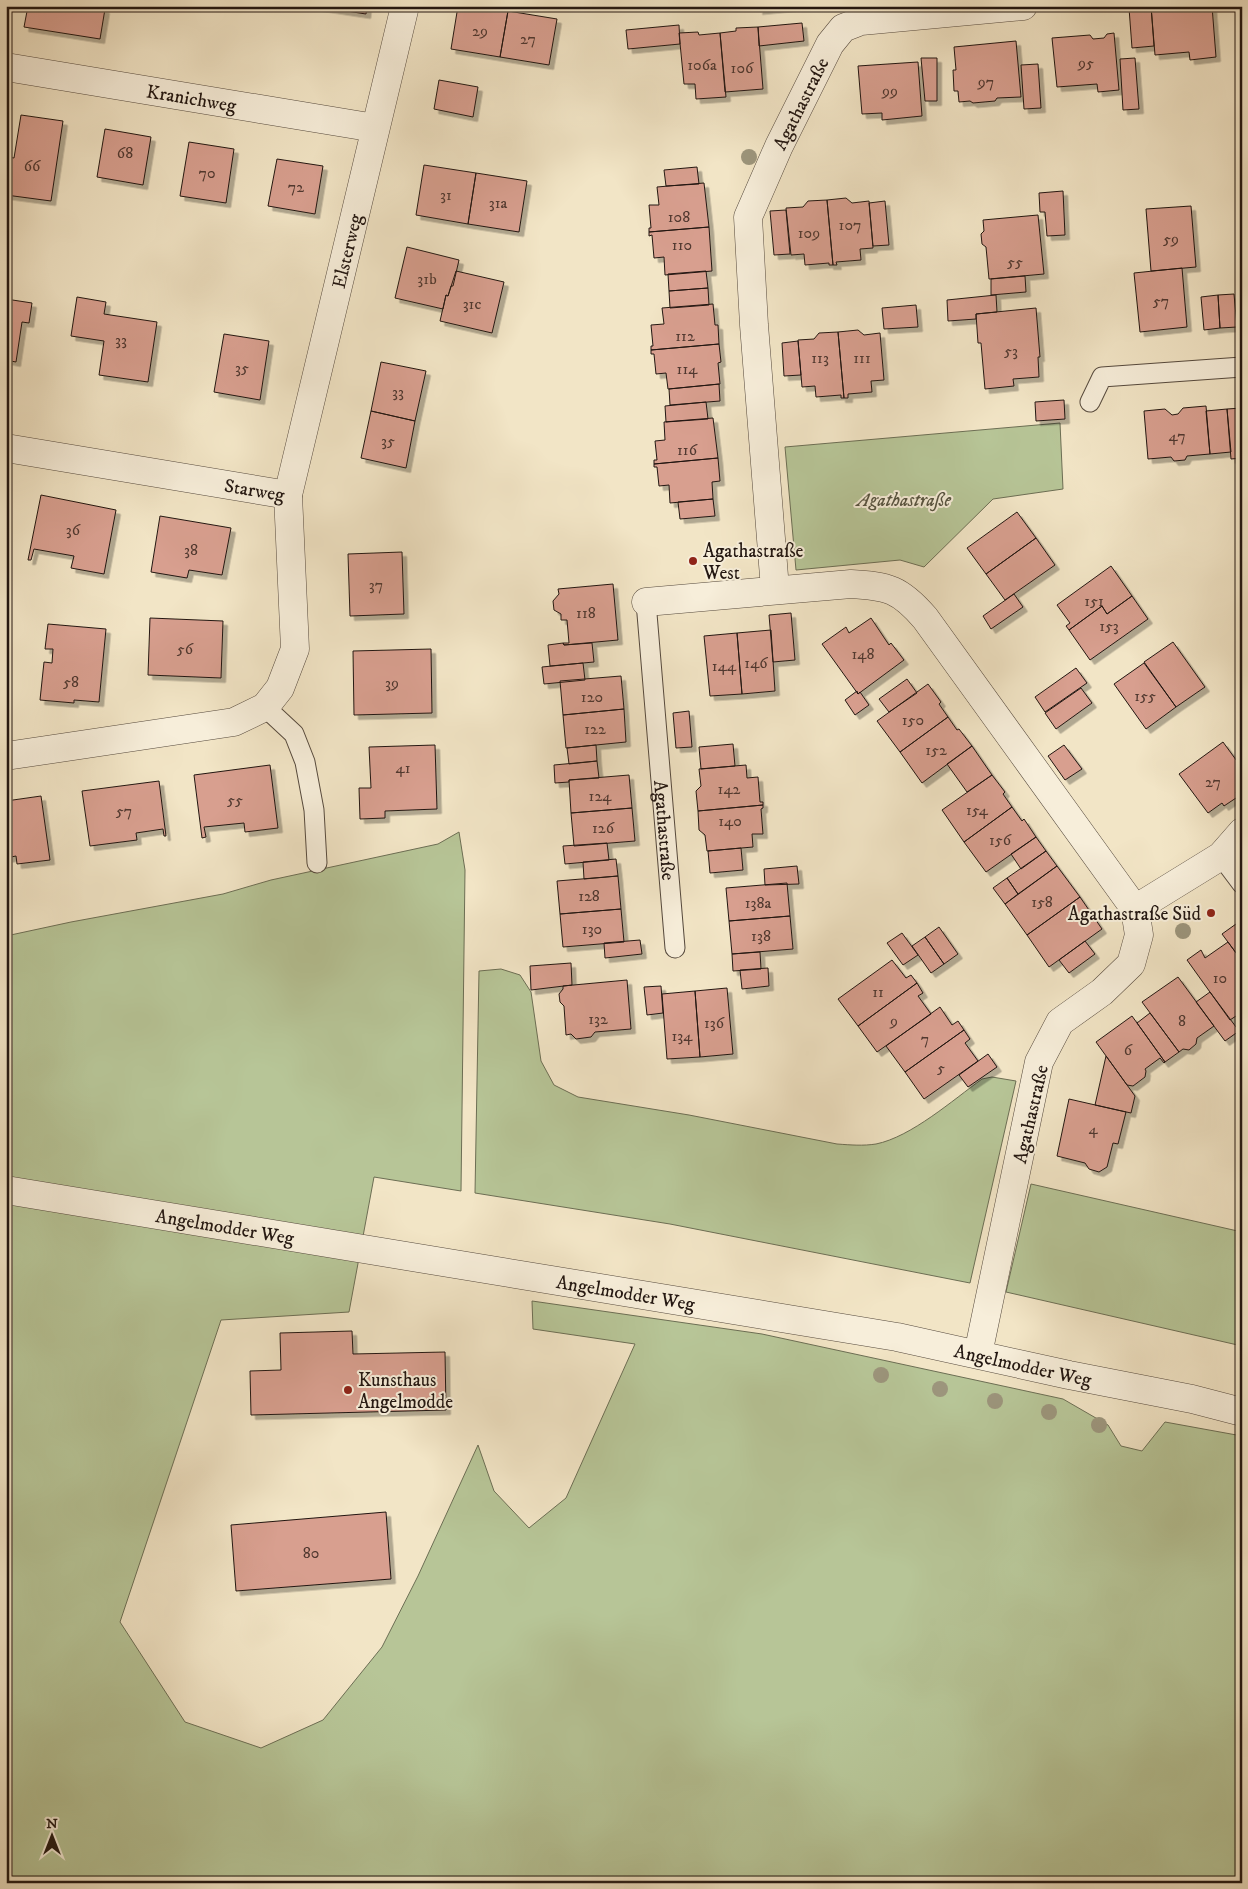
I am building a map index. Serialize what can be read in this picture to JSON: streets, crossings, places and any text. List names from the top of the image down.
{
  "streets": {
    "street": [
      "Kranichweg",
      "Agathastraße",
      "Elsterweg",
      "Starweg",
      "Angelmodder Weg"
    ]
  },
  "crossings": [
    ["Kranichweg", "Elsterweg"],
    ["Agathastraße", "Angelmodder Weg"],
    ["Elsterweg", "Starweg"]
  ],
  "parks": ["Agathastraße"],
  "places": ["Agathastraße West", "Agathastraße Süd", "Kunsthaus Angelmodde"],
  "house_numbers": [
    "29",
    "27",
    "95",
    "106a",
    "106",
    "97",
    "99",
    "68",
    "66",
    "70",
    "72",
    "31",
    "31a",
    "108",
    "107",
    "109",
    "59",
    "110",
    "55",
    "31b",
    "57",
    "31c",
    "112",
    "33",
    "53",
    "113",
    "111",
    "35",
    "114",
    "33",
    "47",
    "35",
    "116",
    "36",
    "38",
    "37",
    "151",
    "118",
    "153",
    "56",
    "148",
    "146",
    "144",
    "58",
    "39",
    "155",
    "120",
    "150",
    "122",
    "152",
    "41",
    "27",
    "142",
    "124",
    "55",
    "154",
    "57",
    "140",
    "126",
    "156",
    "128",
    "158",
    "138a",
    "130",
    "138",
    "10",
    "11",
    "132",
    "9",
    "8",
    "136",
    "134",
    "7",
    "6",
    "5",
    "4",
    "80"
  ],
  "north": "top"
}
